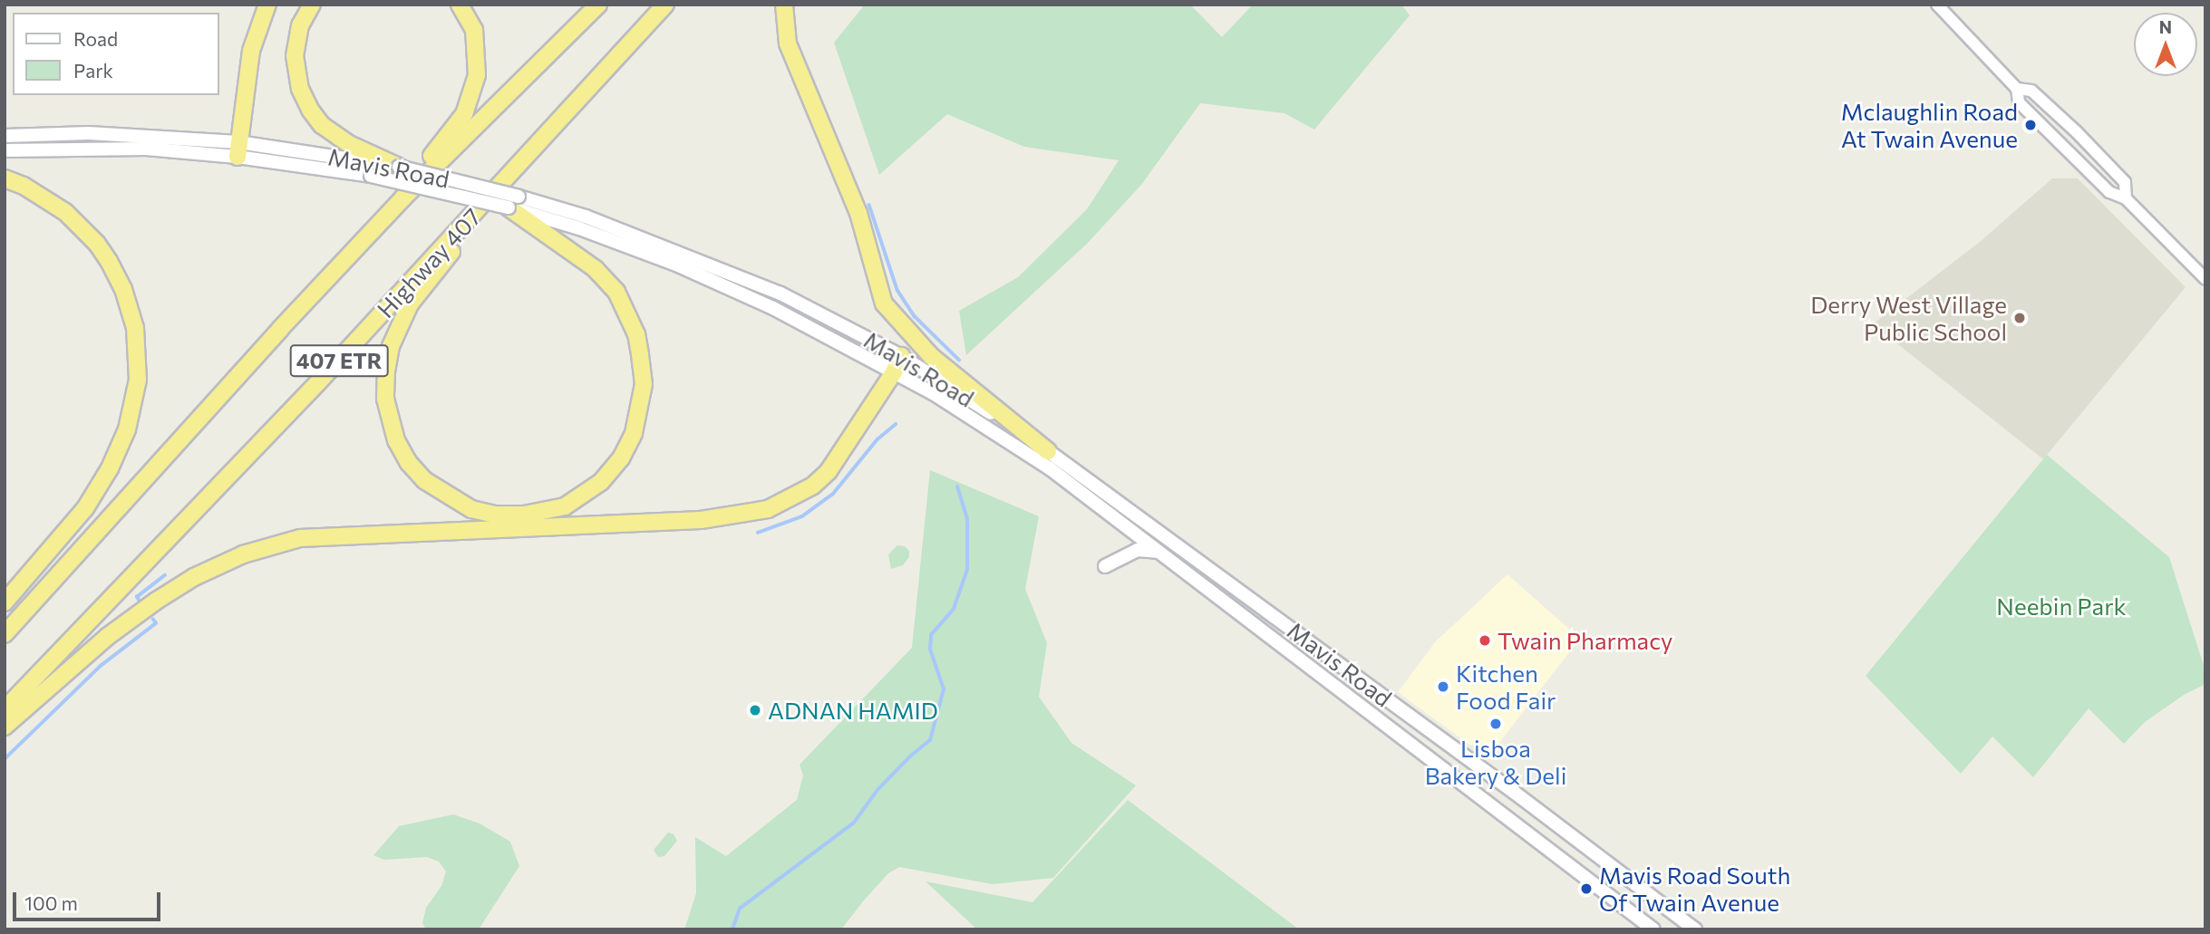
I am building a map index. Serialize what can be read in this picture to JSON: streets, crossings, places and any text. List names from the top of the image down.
{
  "streets": {
    "highway": ["Highway 407", "407 ETR"],
    "main road": ["Mavis Road"]
  },
  "parks": ["Neebin Park"],
  "places": [
    "Mclaughlin Road At Twain Avenue",
    "Derry West Village Public School",
    "Twain Pharmacy",
    "Kitchen Food Fair",
    "ADNAN HAMID",
    "Lisboa Bakery & Deli",
    "Mavis Road South Of Twain Avenue"
  ],
  "legend": ["Road", "Park"],
  "scale_bar": "100 m",
  "north": "top"
}
